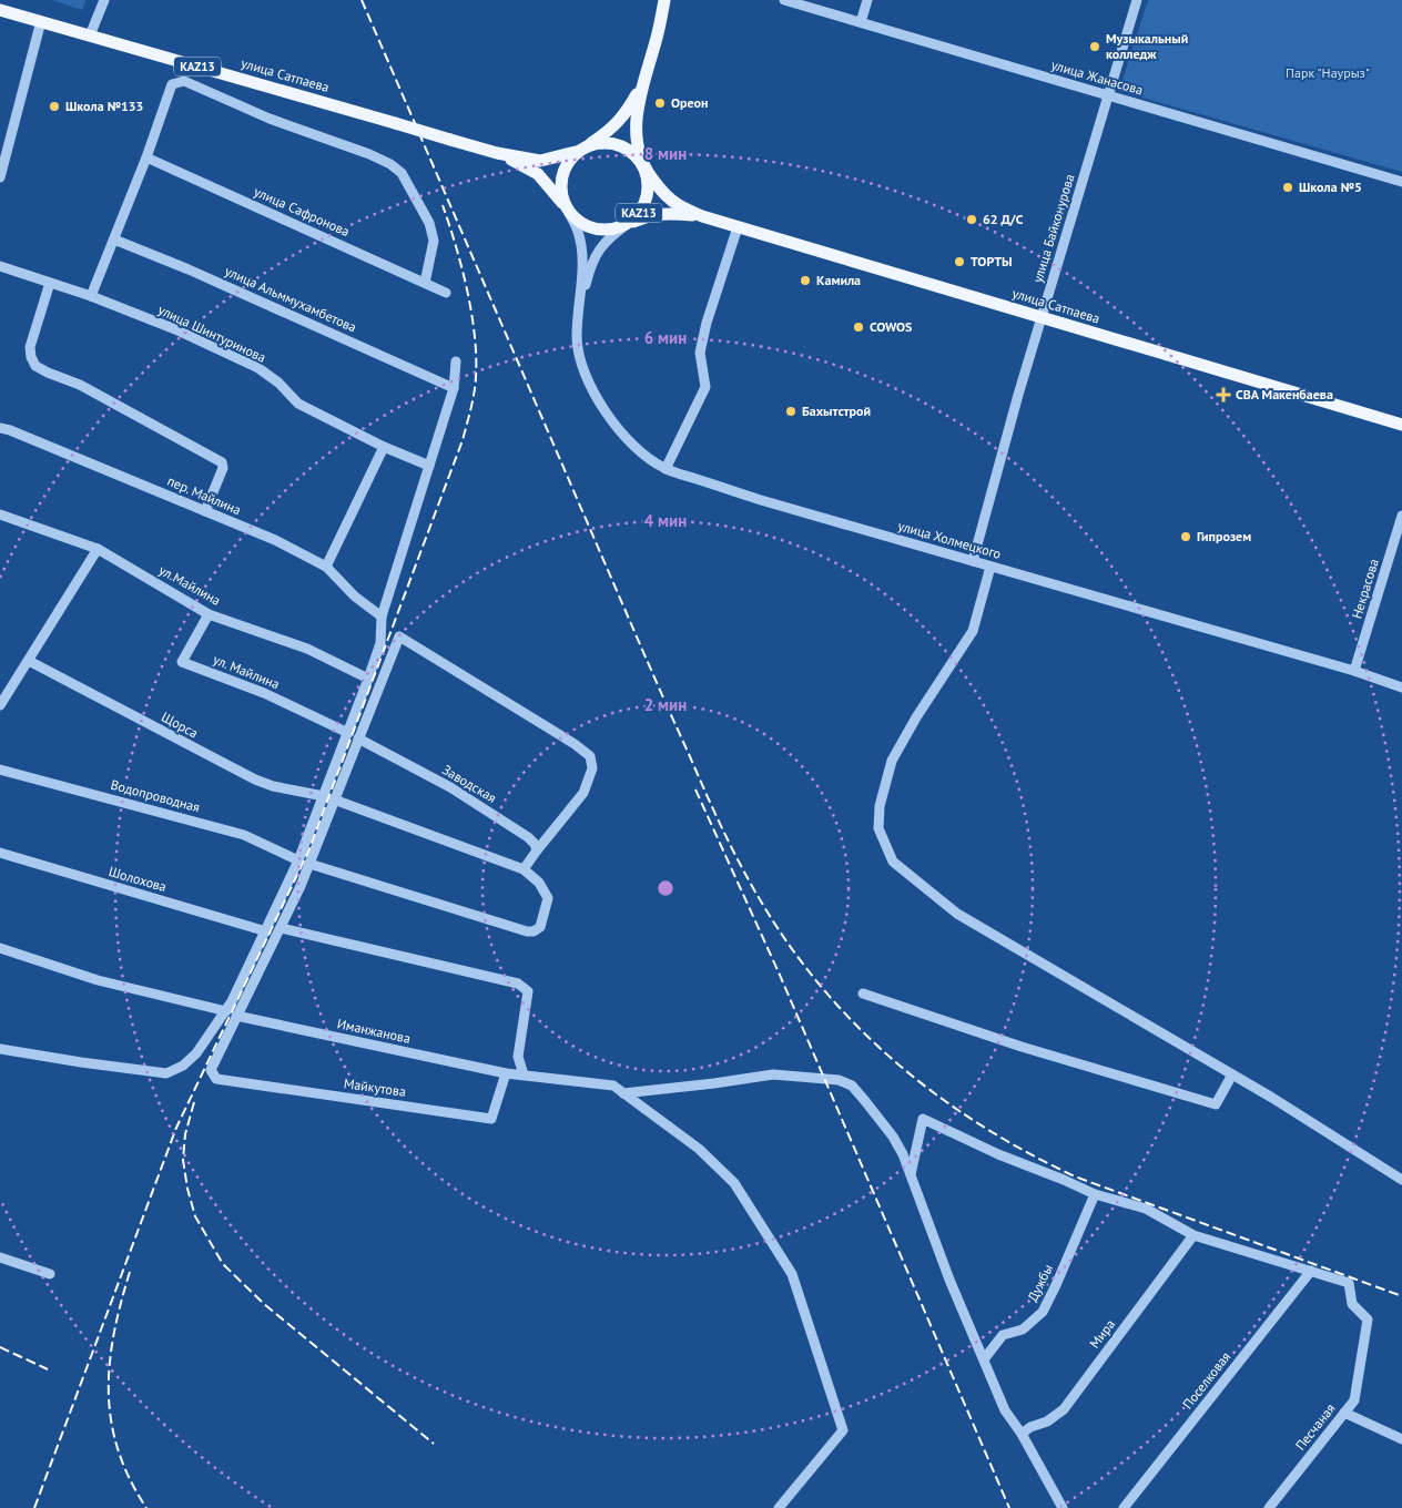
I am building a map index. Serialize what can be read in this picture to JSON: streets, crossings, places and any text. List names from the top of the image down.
{
  "streets": {
    "main road": ["KAZ13", "улица Сатпаева"],
    "street": [
      "улица Жанасова",
      "улица Сафронова",
      "улица Байконурова",
      "улица Альммухамбетова",
      "улица Шинтуринова",
      "пер. Майлина",
      "улица Холмецкого",
      "ул.Майлина",
      "Некрасова",
      "ул. Майлина",
      "Щорса",
      "Заводская",
      "Водопроводная",
      "Шолохова",
      "Иманжанова",
      "Майкутова",
      "Дужбы",
      "Мира",
      "Поселковая",
      "Песчаная"
    ]
  },
  "crossings": [
    ["KAZ13", "улица Сатпаева"],
    ["улица Сатпаева", "улица Байконурова"],
    ["улица Жанасова", "улица Байконурова"],
    ["улица Байконурова", "улица Холмецкого"],
    ["улица Холмецкого", "Некрасова"],
    ["ул.Майлина", "ул. Майлина"],
    ["Иманжанова", "Майкутова"],
    ["Поселковая", "Песчаная"]
  ],
  "parks": ["Парк \"Наурыз\""],
  "places": {
    "other": [
      "Музыкальный колледж",
      "Ореон",
      "Школа №133",
      "Школа №5",
      "62 Д/С",
      "ТОРТЫ",
      "Камила",
      "COWOS",
      "Бахытстрой",
      "Гипрозем"
    ],
    "health": ["СВА Макенбаева"]
  },
  "rings": [
    "8 мин",
    "6 мин",
    "4 мин",
    "2 мин"
  ]
}
